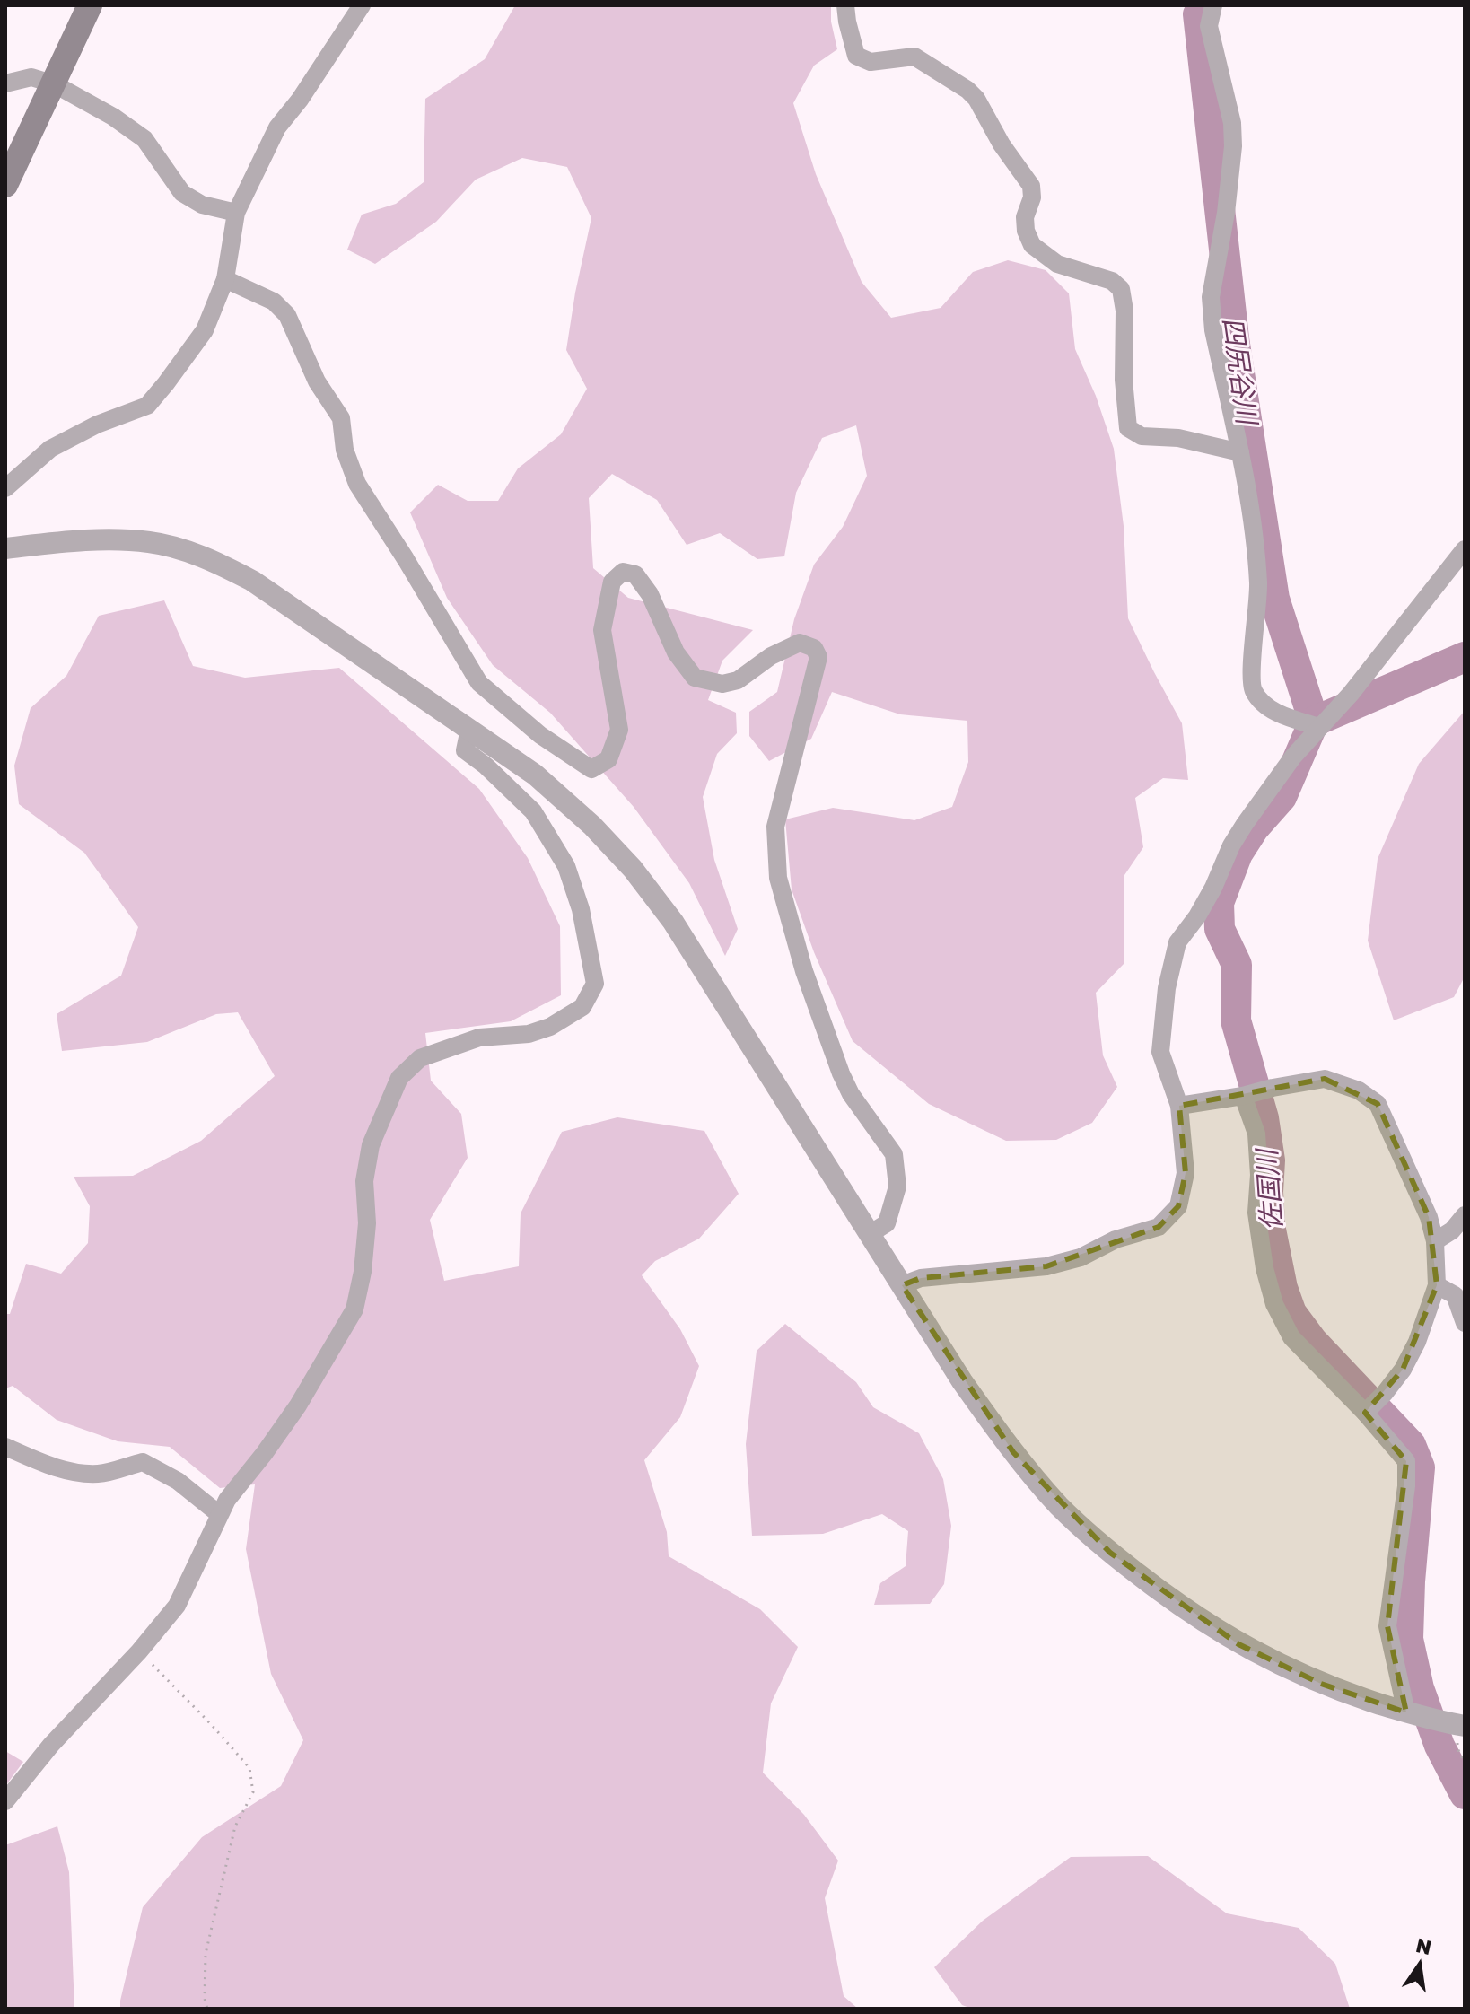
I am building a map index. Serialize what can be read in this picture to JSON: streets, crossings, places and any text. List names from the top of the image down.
{
  "water": ["四尻谷川", "佐国川"],
  "north": "top"
}
